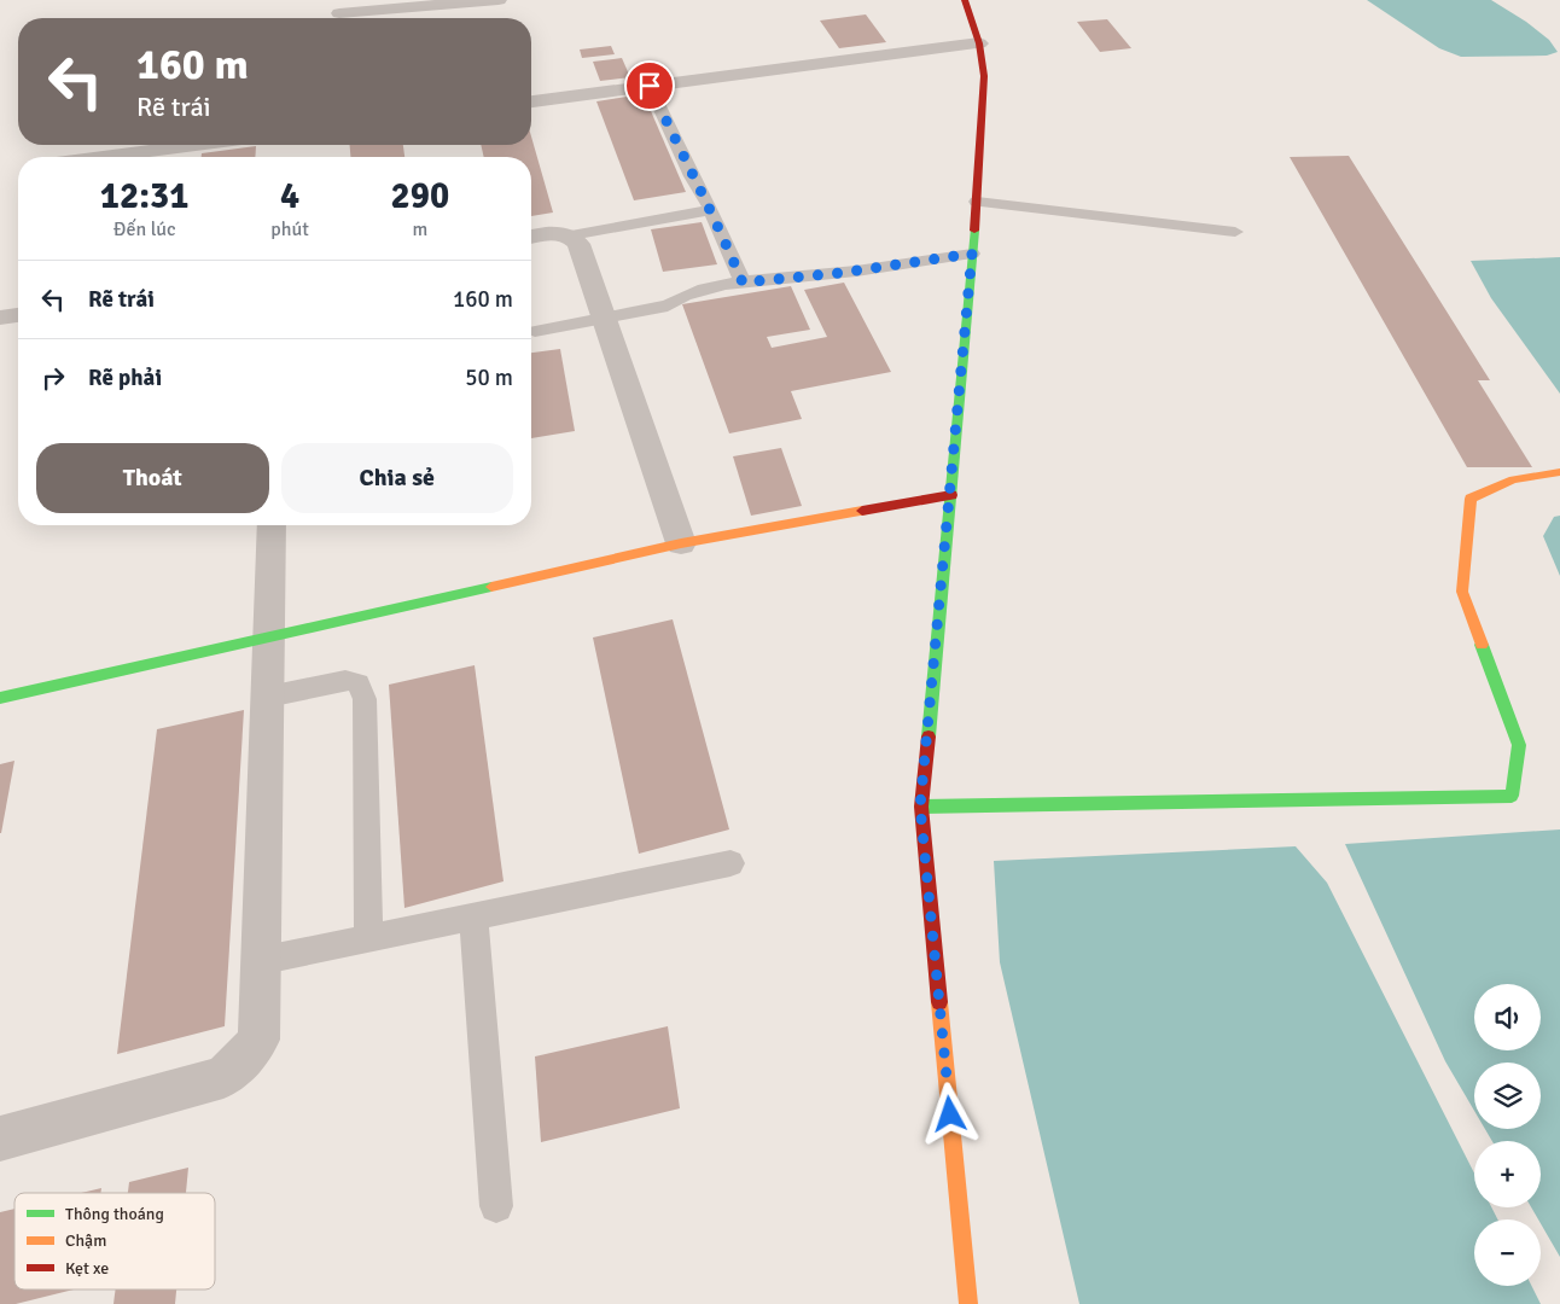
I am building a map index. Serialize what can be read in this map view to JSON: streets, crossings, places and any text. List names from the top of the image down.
{
  "legend": ["Thông thoáng", "Chậm", "Kẹt xe"],
  "page": {
    "turn": ["160 m", "Rẽ trái"],
    "eta": [
      "12:31",
      "Đến lúc",
      "4",
      "phút",
      "290",
      "m"
    ],
    "list": [
      {
        "name": "Rẽ trái",
        "value": "160 m"
      },
      {
        "name": "Rẽ phải",
        "value": "50 m"
      }
    ],
    "buttons": ["Thoát", "Chia sẻ"],
    "map_buttons": ["+", "−"]
  }
}
